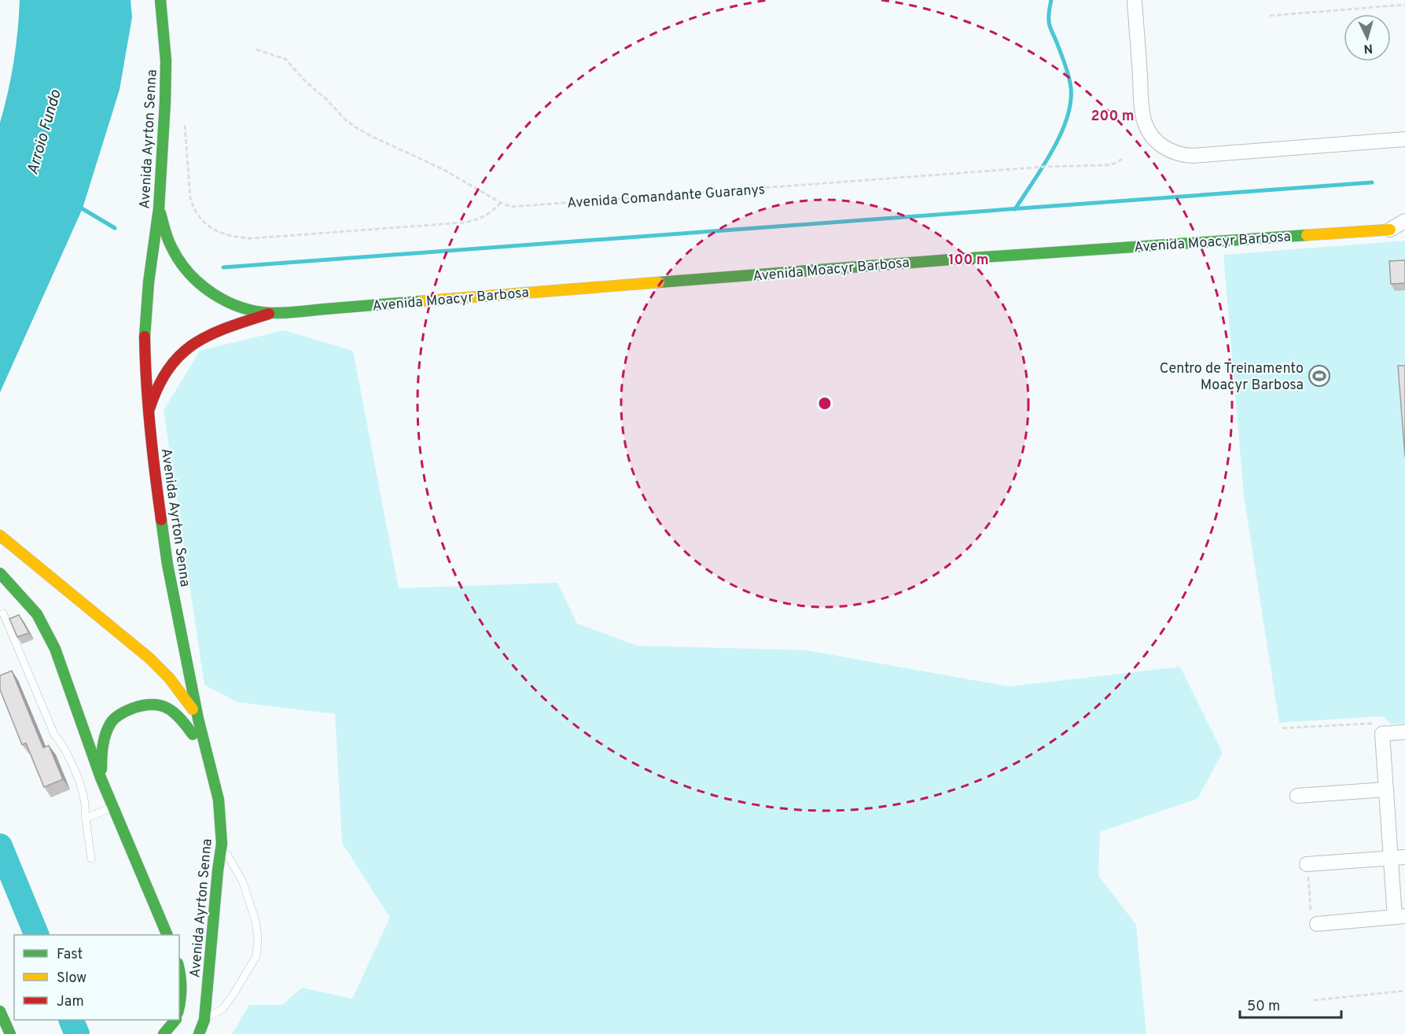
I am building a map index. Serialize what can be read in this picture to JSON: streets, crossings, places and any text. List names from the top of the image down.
{
  "streets": {
    "main road": ["Avenida Ayrton Senna", "Avenida Moacyr Barbosa"],
    "path": ["Avenida Comandante Guaranys"]
  },
  "crossings": [
    ["Avenida Ayrton Senna", "Avenida Moacyr Barbosa"]
  ],
  "water": ["Arroio Fundo"],
  "places": {
    "sports": ["Centro de Treinamento Moacyr Barbosa"]
  },
  "legend": ["Fast", "Slow", "Jam"],
  "scale_bar": "50 m",
  "north": "bottom",
  "rings": ["200 m", "100 m"]
}
